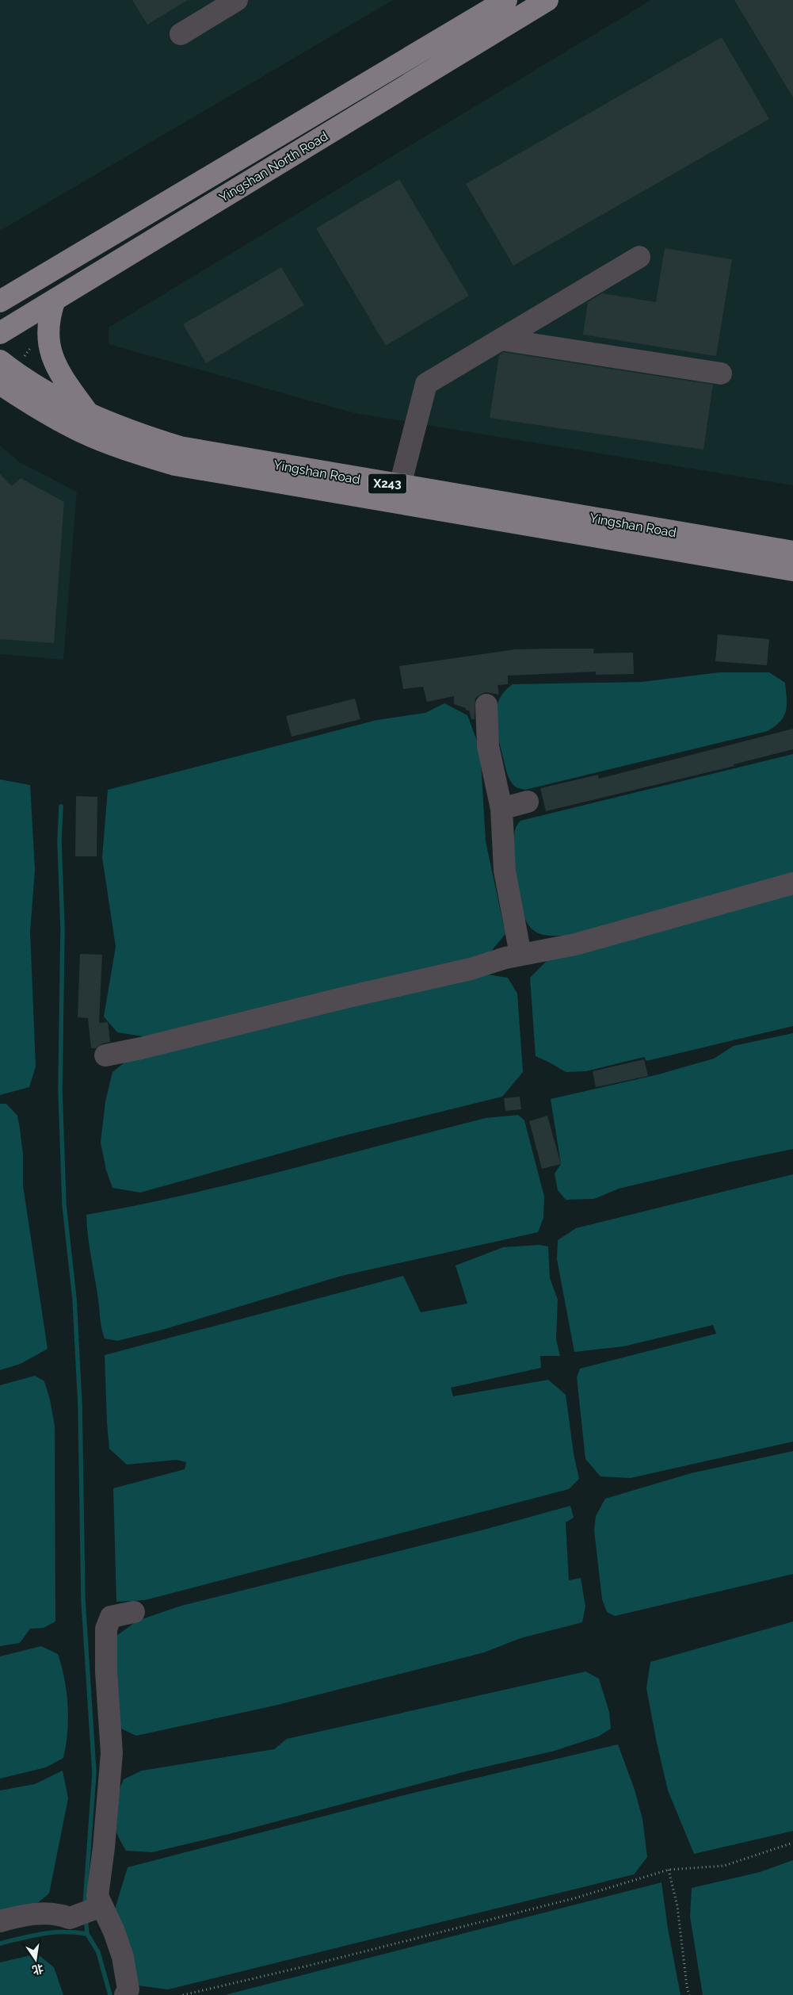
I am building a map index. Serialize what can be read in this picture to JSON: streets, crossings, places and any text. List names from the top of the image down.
{
  "streets": {
    "main road": ["Yingshan North Road", "Yingshan Road", "X243"]
  },
  "north": "bottom"
}
